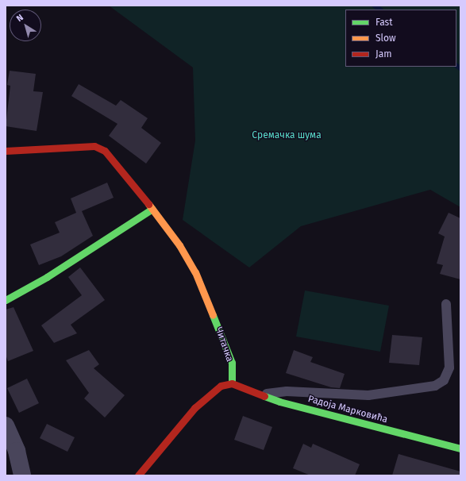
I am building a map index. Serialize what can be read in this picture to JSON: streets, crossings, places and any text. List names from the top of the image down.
{
  "streets": {
    "street": ["Читачка", "Радоја Марковића"]
  },
  "crossings": [
    ["Читачка", "Радоја Марковића"]
  ],
  "parks": ["Сремачка шума"],
  "legend": ["Fast", "Slow", "Jam"],
  "north": "top left"
}
